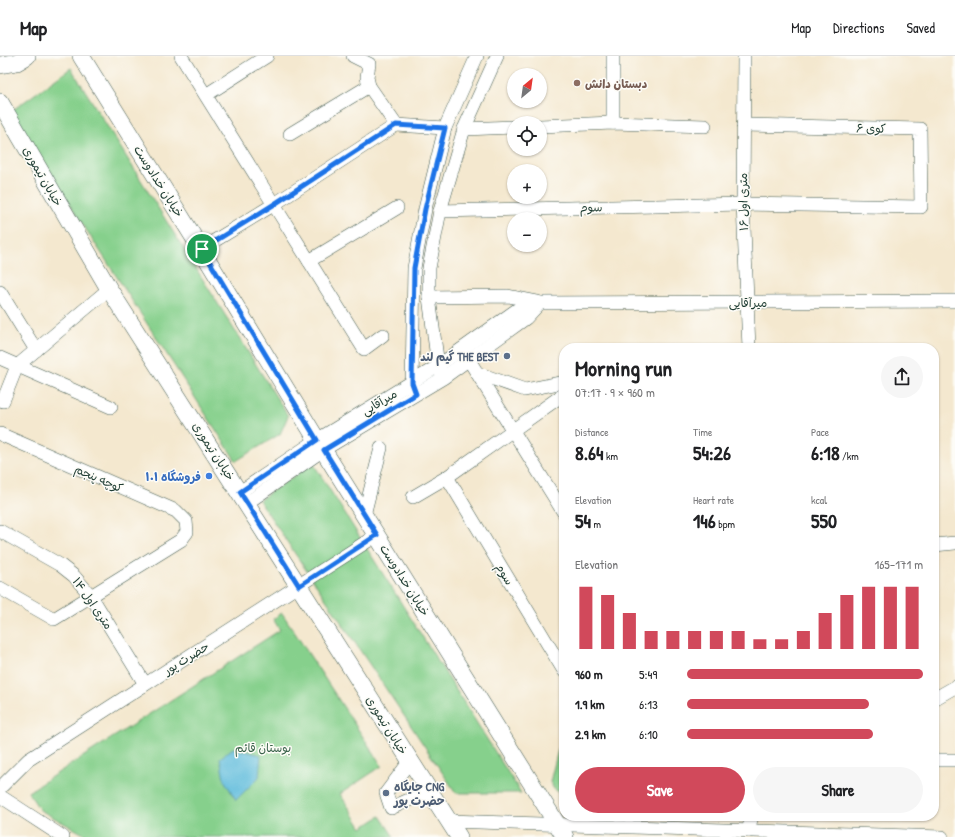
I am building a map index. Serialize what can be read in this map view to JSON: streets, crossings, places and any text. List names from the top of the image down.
{
  "streets": {
    "main road": ["خیابان تیموری", "خیابان خدادوست"],
    "street": [
      "کوی ۶",
      "۱۶ متری اول",
      "سوم",
      "میرآقایی",
      "کوچه پنجم",
      "۱۴ متری اول",
      "حضرت پور"
    ]
  },
  "crossings": [
    ["کوی ۶", "۱۶ متری اول"],
    ["کوی ۶", "سوم"],
    ["خیابان تیموری", "میرآقایی"],
    ["خیابان تیموری", "حضرت پور"],
    ["خیابان خدادوست", "میرآقایی"],
    ["خیابان خدادوست", "حضرت پور"],
    ["۱۶ متری اول", "سوم"],
    ["۱۶ متری اول", "میرآقایی"],
    ["کوچه پنجم", "۱۴ متری اول"],
    ["۱۴ متری اول", "حضرت پور"]
  ],
  "parks": ["بوستان قائم"],
  "places": [
    "دبستان دانش",
    "گیم لند THE BEST",
    "فروشگاه ۱۰۱",
    "جایگاه CNG حضرت پور"
  ],
  "north": "top right",
  "page": {
    "header": "Map",
    "nav": ["Map", "Directions", "Saved"],
    "map_buttons": ["+", "−"],
    "heading": ["Morning run", "07:17 · 9 × 960 m"],
    "stats": [
      ["Distance", "8.64 km"],
      ["Time", "54:26"],
      ["Pace", "6:18 /km"],
      ["Elevation", "54 m"],
      ["Heart rate", "146 bpm"],
      ["kcal", "550"]
    ],
    "chart": ["Elevation", "165–171 m"],
    "list": [
      {
        "name": "960 m",
        "note": "5:49"
      },
      {
        "name": "1.9 km",
        "note": "6:13"
      },
      {
        "name": "2.9 km",
        "note": "6:10"
      }
    ],
    "buttons": ["Save", "Share"]
  }
}
